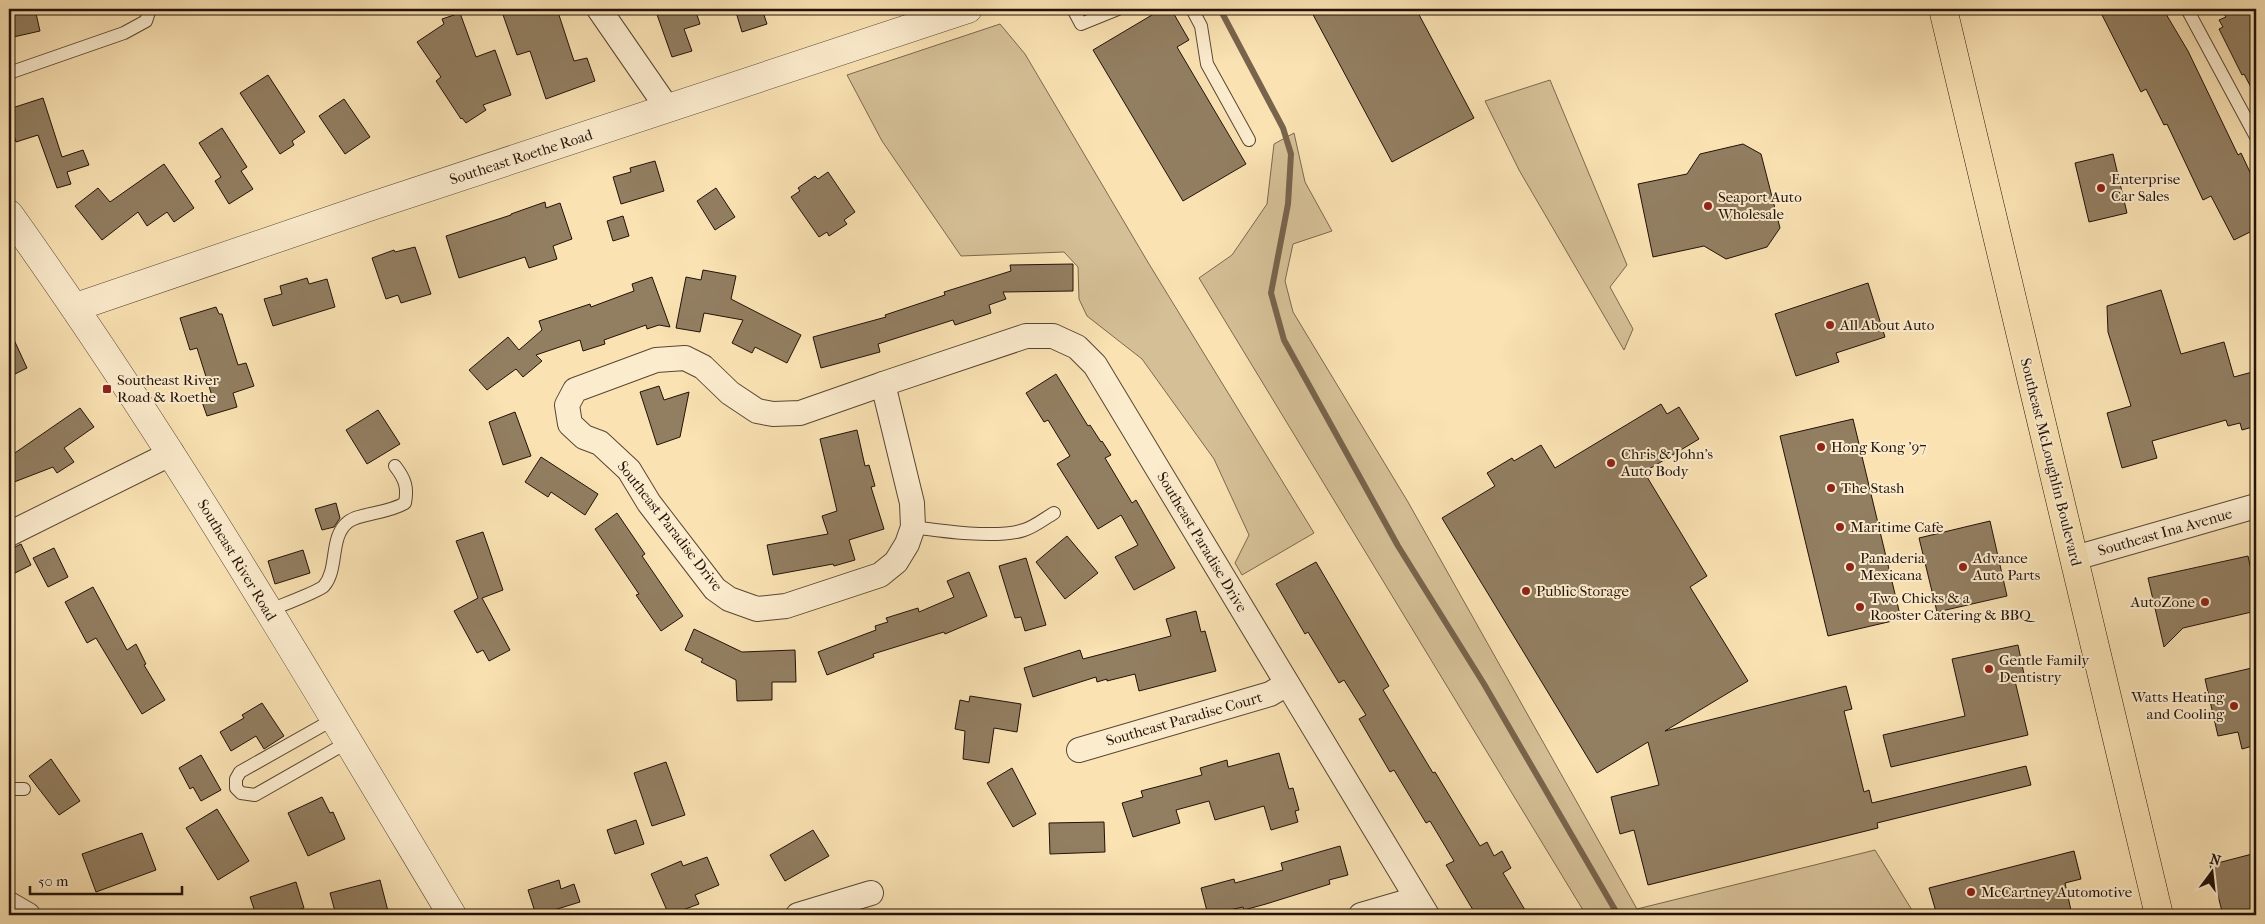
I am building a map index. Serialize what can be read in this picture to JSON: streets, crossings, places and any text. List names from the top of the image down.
{
  "streets": {
    "main road": ["Southeast McLoughlin Boulevard"],
    "street": [
      "Southeast Roethe Road",
      "Southeast Paradise Drive",
      "Southeast Ina Avenue",
      "Southeast River Road",
      "Southeast Paradise Court"
    ]
  },
  "crossings": [
    ["Southeast Roethe Road", "Southeast River Road"],
    ["Southeast McLoughlin Boulevard", "Southeast Ina Avenue"],
    ["Southeast Paradise Drive", "Southeast Paradise Court"]
  ],
  "places": {
    "other": [
      "Enterprise Car Sales",
      "Seaport Auto Wholesale",
      "All About Auto",
      "Hong Kong '97",
      "Chris & John's Auto Body",
      "The Stash",
      "Maritime Cafe",
      "Panaderia Mexicana",
      "Advance Auto Parts",
      "Public Storage",
      "AutoZone",
      "Two Chicks & a Rooster Catering & BBQ",
      "Gentle Family Dentistry",
      "Watts Heating and Cooling",
      "McCartney Automotive"
    ],
    "transit": ["Southeast River Road & Roethe"]
  },
  "scale_bar": "50 m",
  "north": "top"
}
